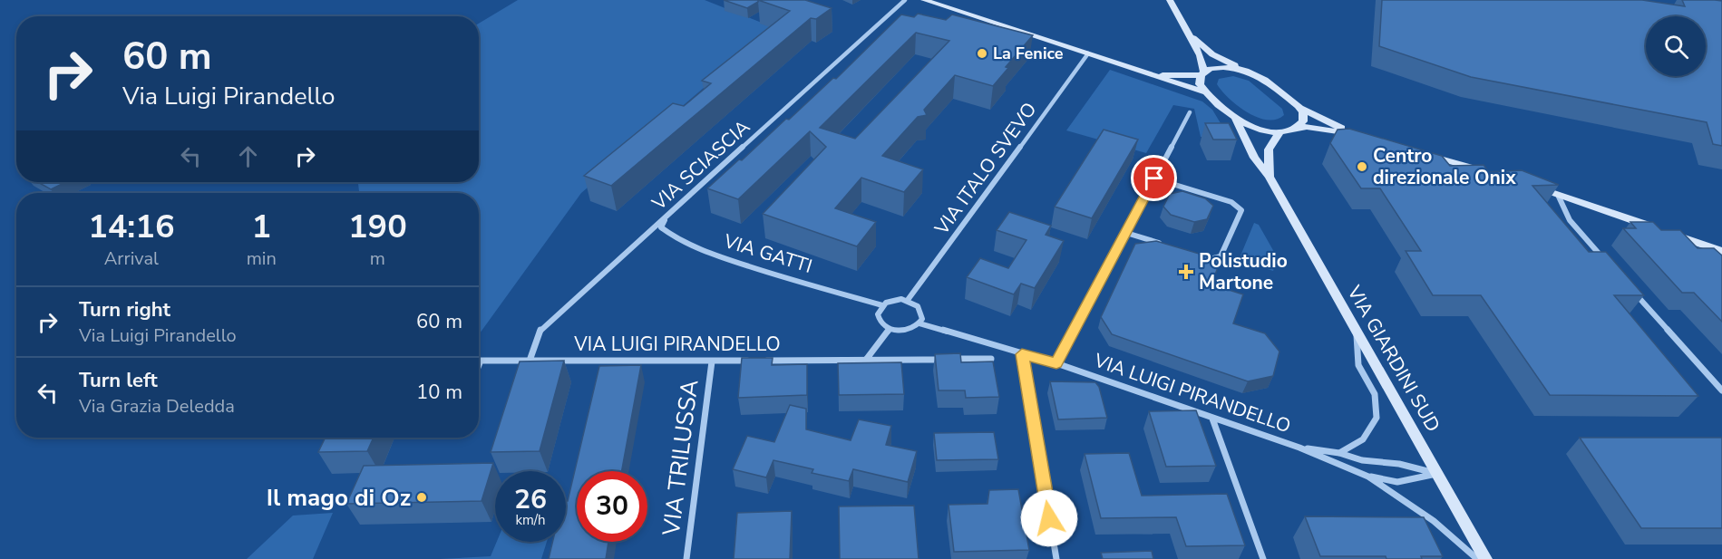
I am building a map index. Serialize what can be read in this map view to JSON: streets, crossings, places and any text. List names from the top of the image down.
{
  "streets": {
    "main road": ["VIA GIARDINI SUD"],
    "street": [
      "VIA SCIASCIA",
      "VIA ITALO SVEVO",
      "VIA GATTI",
      "VIA LUIGI PIRANDELLO",
      "VIA TRILUSSA"
    ]
  },
  "crossings": [
    ["VIA SCIASCIA", "VIA GATTI"],
    ["VIA SCIASCIA", "VIA LUIGI PIRANDELLO"],
    ["VIA ITALO SVEVO", "VIA GATTI"],
    ["VIA ITALO SVEVO", "VIA LUIGI PIRANDELLO"],
    ["VIA GATTI", "VIA LUIGI PIRANDELLO"],
    ["VIA LUIGI PIRANDELLO", "VIA GIARDINI SUD"],
    ["VIA LUIGI PIRANDELLO", "VIA TRILUSSA"]
  ],
  "places": {
    "other": ["La Fenice", "Centro direzionale Onix", "Il mago di Oz"],
    "health": ["Polistudio Martone"]
  },
  "page": {
    "turn": ["60 m", "Via Luigi Pirandello"],
    "eta": [
      "14:16",
      "Arrival",
      "1",
      "min",
      "190",
      "m"
    ],
    "list": [
      {
        "name": "Turn right",
        "note": "Via Luigi Pirandello",
        "value": "60 m"
      },
      {
        "name": "Turn left",
        "note": "Via Grazia Deledda",
        "value": "10 m"
      }
    ],
    "speed": "26 km/h",
    "limit": "30"
  }
}
